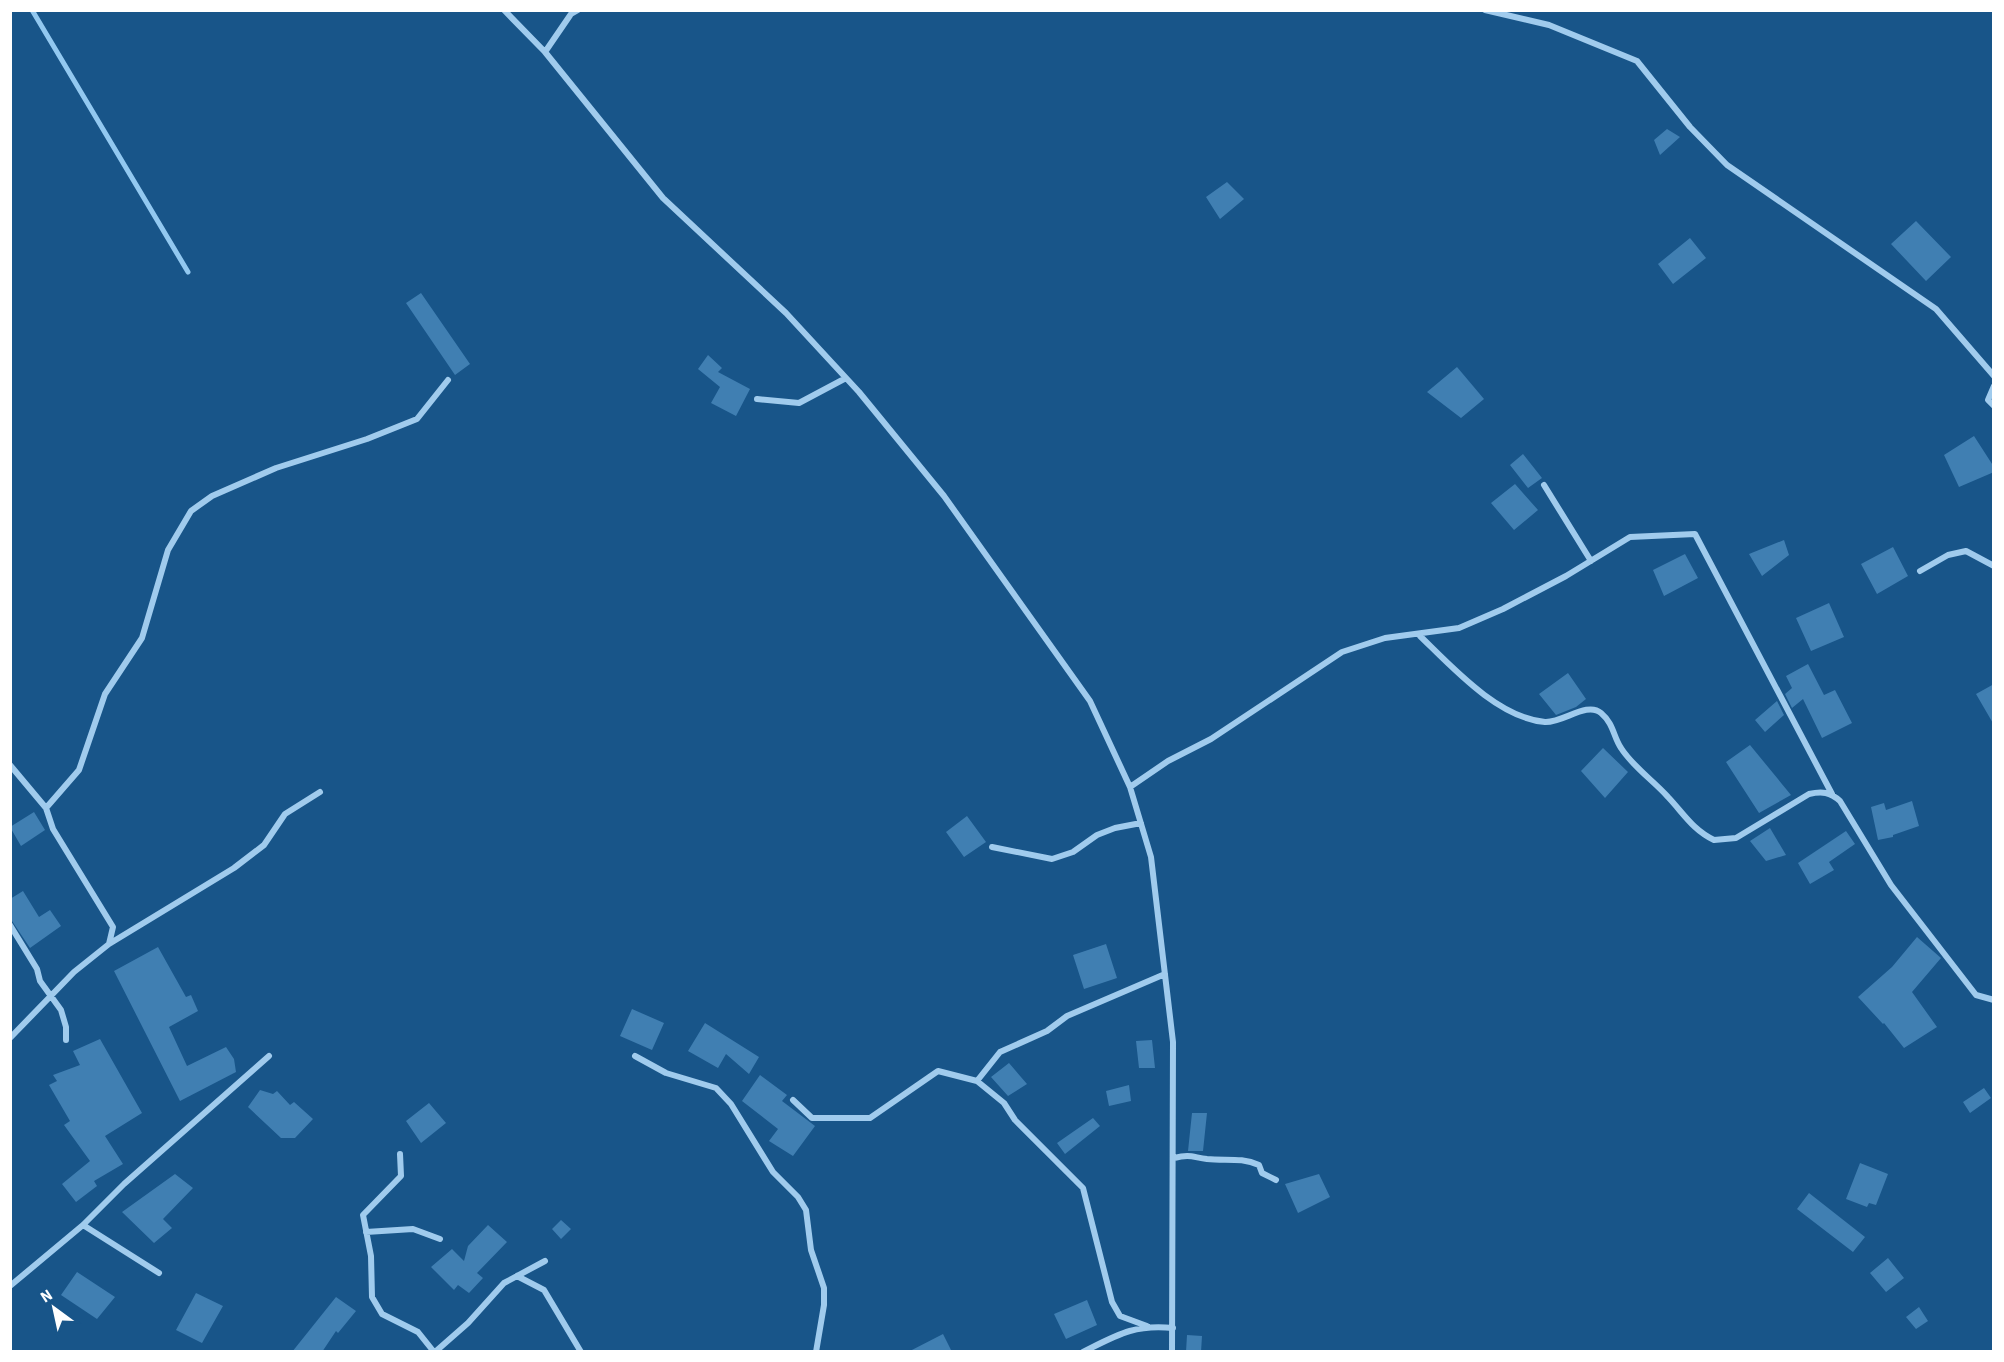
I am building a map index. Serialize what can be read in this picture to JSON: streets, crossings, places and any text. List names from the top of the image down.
{
  "north": "top left"
}
